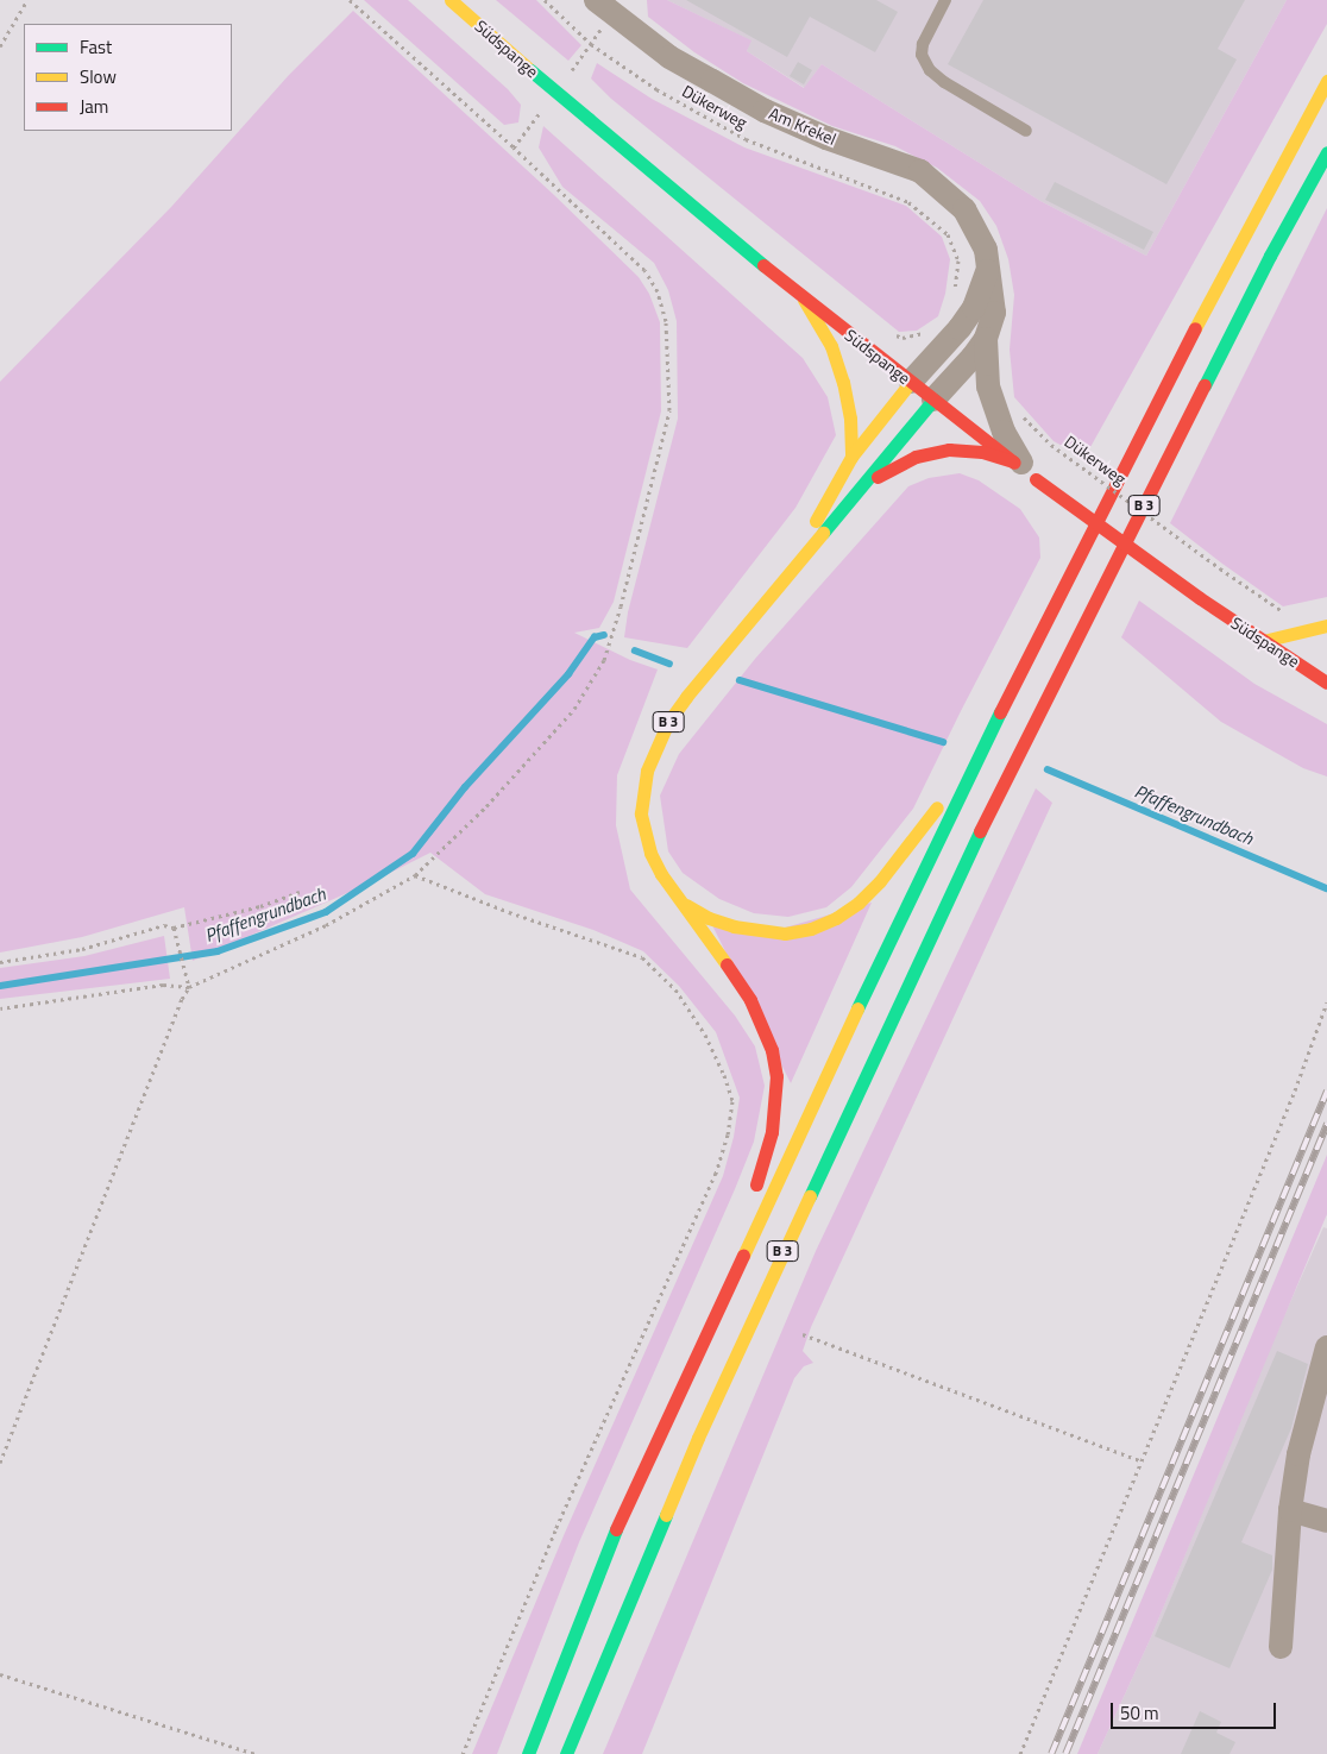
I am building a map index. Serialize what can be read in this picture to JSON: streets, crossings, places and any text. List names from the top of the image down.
{
  "streets": {
    "main road": ["Südspange", "B 3"],
    "street": ["Am Krekel"],
    "path": ["Dükerweg"]
  },
  "crossings": [
    ["Südspange", "Am Krekel"],
    ["Südspange", "B 3"],
    ["Am Krekel", "B 3"]
  ],
  "water": ["Pfaffengrundbach"],
  "legend": ["Fast", "Slow", "Jam"],
  "scale_bar": "50 m"
}
